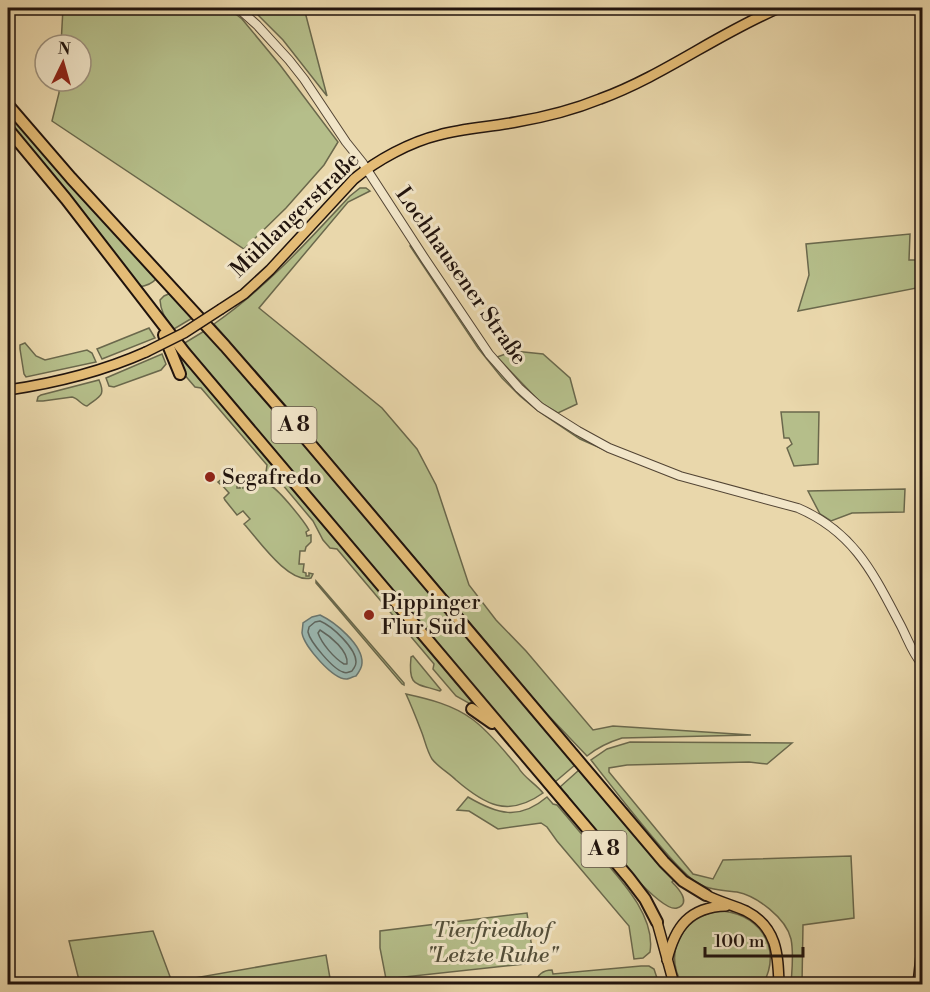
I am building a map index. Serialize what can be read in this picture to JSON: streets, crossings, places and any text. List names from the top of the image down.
{
  "streets": {
    "highway": ["A 8"],
    "main road": ["Mühlangerstraße"],
    "street": ["Lochhausener Straße"]
  },
  "crossings": [
    ["Mühlangerstraße", "Lochhausener Straße"]
  ],
  "parks": ["Tierfriedhof \"Letzte Ruhe\""],
  "places": ["Segafredo", "Pippinger Flur Süd"],
  "scale_bar": "100 m",
  "north": "top"
}
